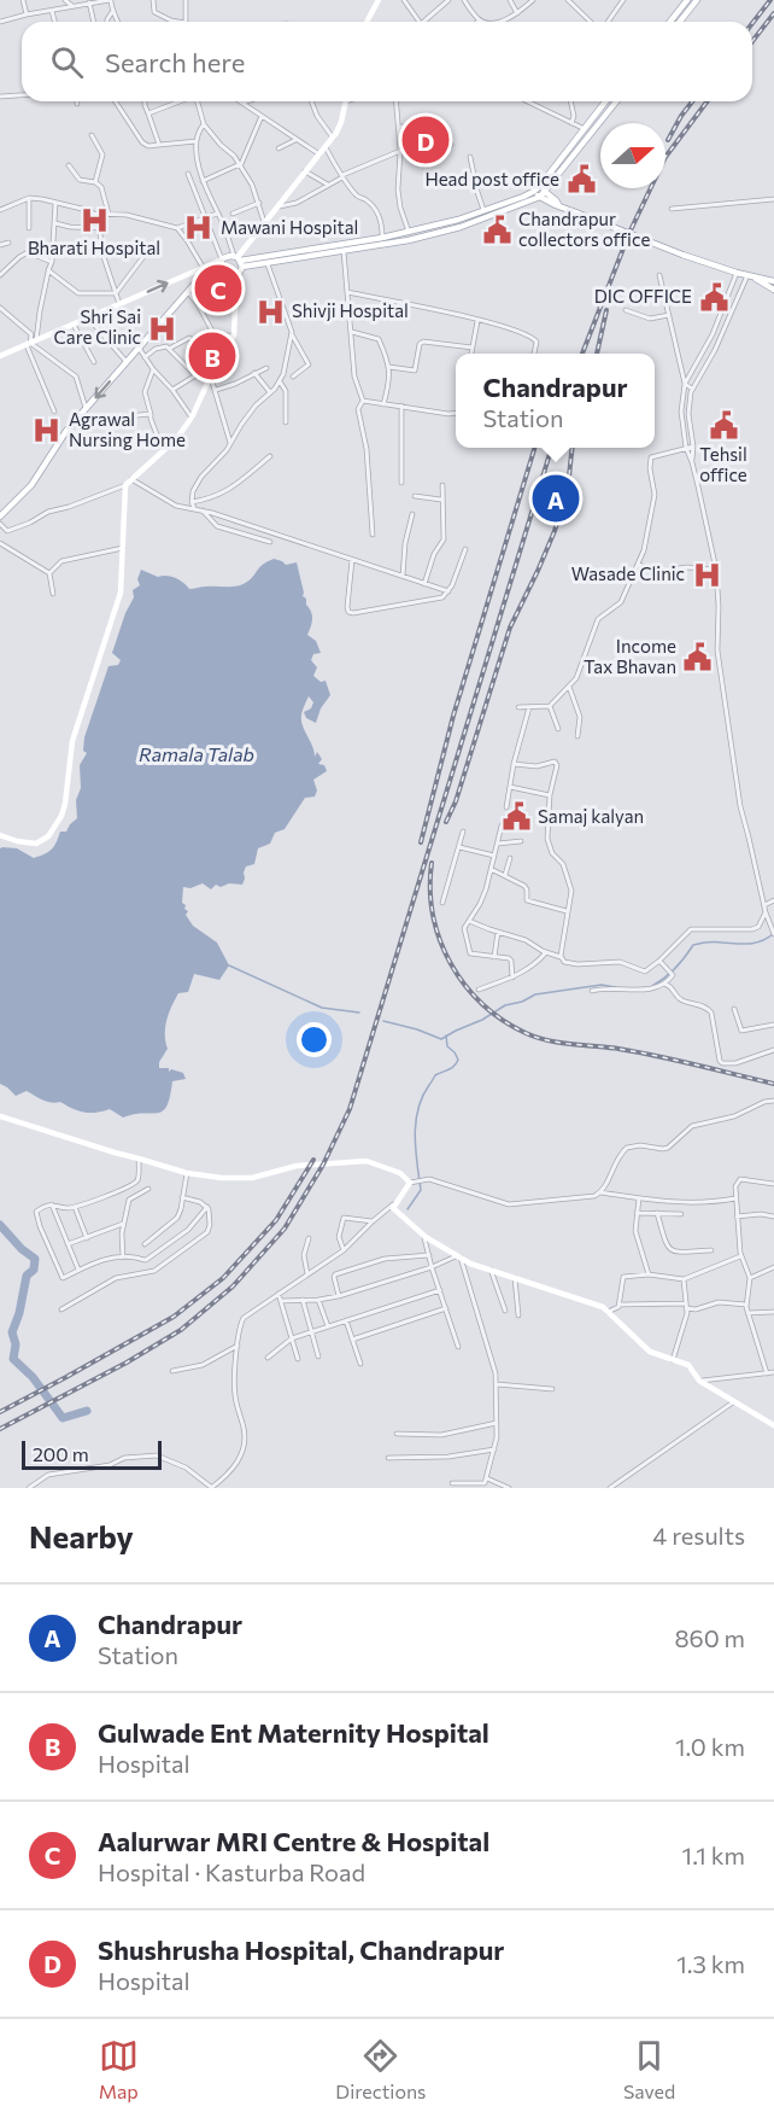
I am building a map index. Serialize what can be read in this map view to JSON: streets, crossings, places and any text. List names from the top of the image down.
{
  "water": ["Ramala Talab"],
  "places": {
    "public building": [
      "Head post office",
      "Chandrapur collectors office",
      "DIC OFFICE",
      "Tehsil office",
      "Income Tax Bhavan",
      "Samaj kalyan"
    ],
    "hospital": [
      "Bharati Hospital",
      "Mawani Hospital",
      "Shivji Hospital",
      "Shri Sai Care Clinic",
      "Agrawal Nursing Home",
      "Wasade Clinic"
    ]
  },
  "scale_bar": "200 m",
  "north": "right",
  "page": {
    "search": "Search here",
    "pins": [
      "D",
      "C",
      "B",
      "A"
    ],
    "popup": ["Chandrapur", "Station"],
    "scale": "200 m",
    "heading": ["Nearby", "4 results"],
    "list": [
      {
        "mark": "A",
        "name": "Chandrapur",
        "note": "Station",
        "value": "860 m"
      },
      {
        "mark": "B",
        "name": "Gulwade Ent Maternity Hospital",
        "note": "Hospital",
        "value": "1.0 km"
      },
      {
        "mark": "C",
        "name": "Aalurwar MRI Centre & Hospital",
        "note": "Hospital · Kasturba Road",
        "value": "1.1 km"
      },
      {
        "mark": "D",
        "name": "Shushrusha Hospital, Chandrapur",
        "note": "Hospital",
        "value": "1.3 km"
      }
    ],
    "nav": ["Map", "Directions", "Saved"]
  }
}
